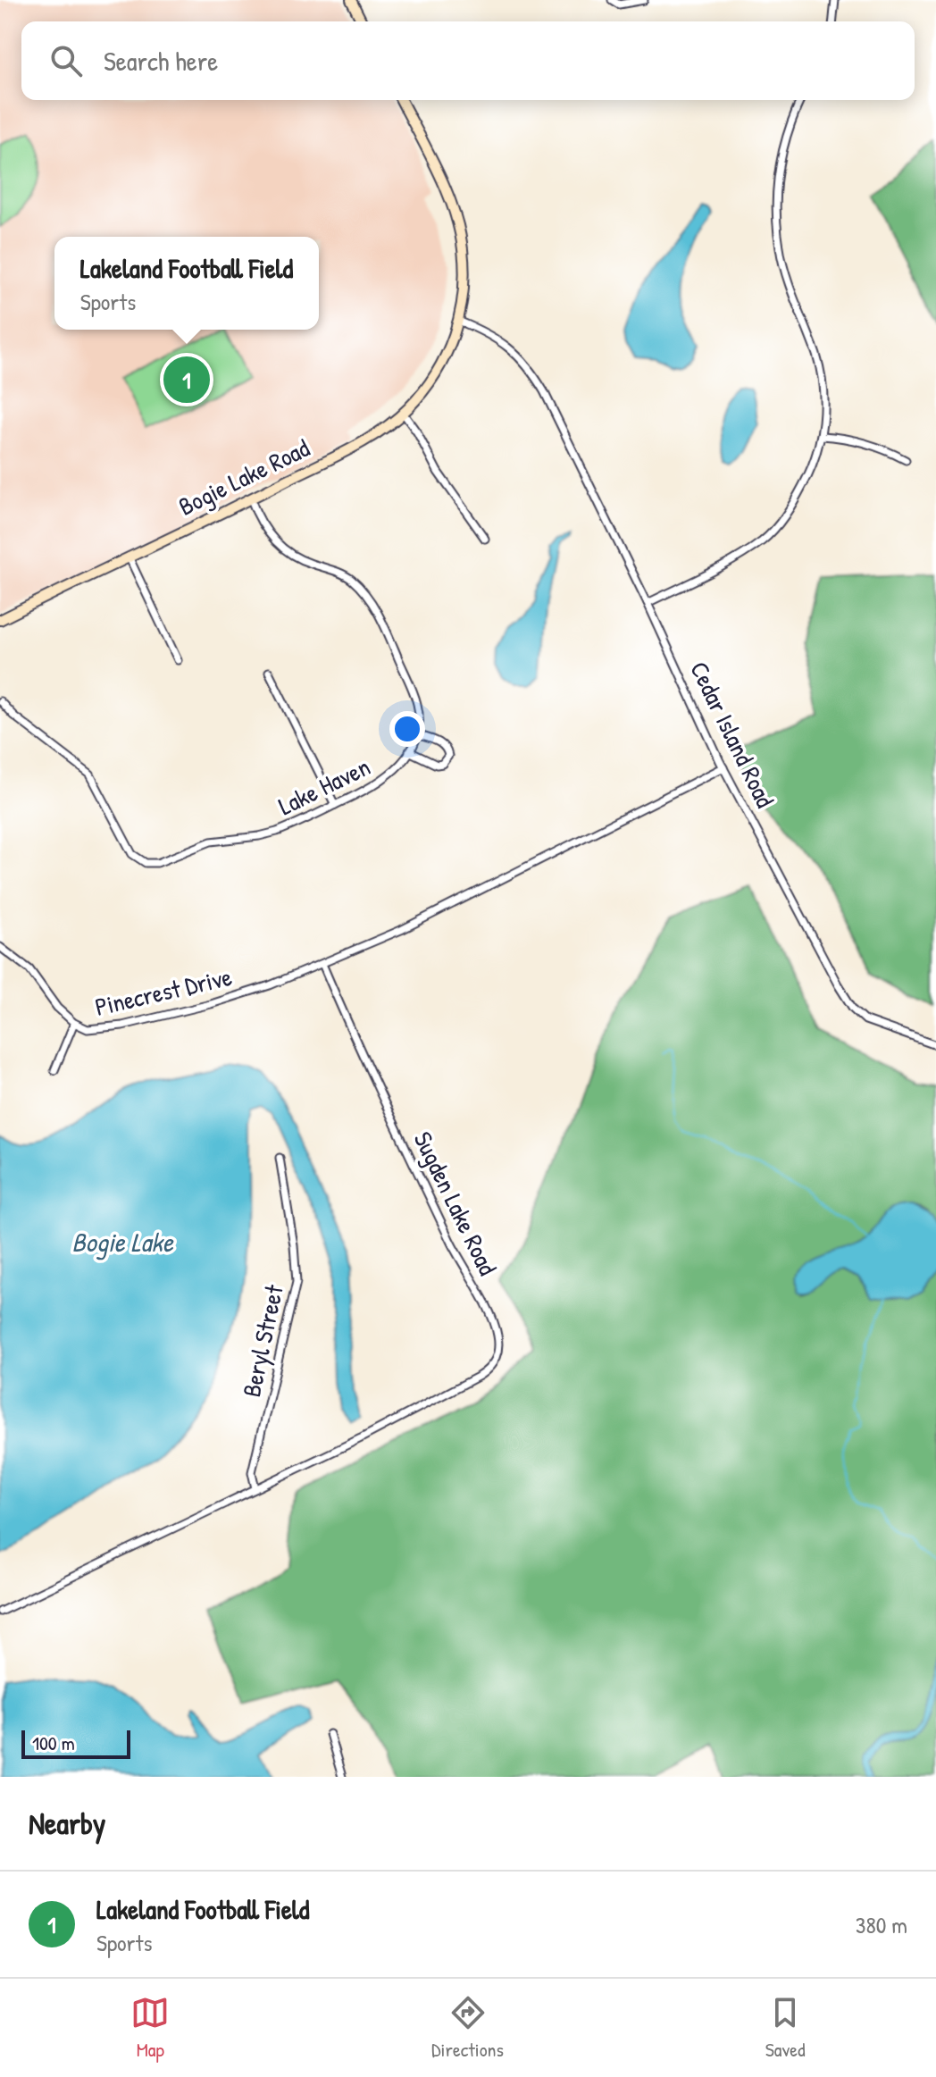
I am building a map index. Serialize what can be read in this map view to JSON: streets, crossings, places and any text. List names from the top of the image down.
{
  "streets": {
    "main road": ["Bogie Lake Road"],
    "street": [
      "Cedar Island Road",
      "Lake Haven",
      "Pinecrest Drive",
      "Sugden Lake Road",
      "Beryl Street"
    ]
  },
  "crossings": [
    ["Bogie Lake Road", "Cedar Island Road"],
    ["Bogie Lake Road", "Lake Haven"],
    ["Pinecrest Drive", "Sugden Lake Road"],
    ["Sugden Lake Road", "Beryl Street"]
  ],
  "water": ["Bogie Lake"],
  "scale_bar": "100 m",
  "page": {
    "search": "Search here",
    "popup": ["Lakeland Football Field", "Sports"],
    "pins": "1",
    "scale": "100 m",
    "heading": "Nearby",
    "list": [
      {
        "mark": "1",
        "name": "Lakeland Football Field",
        "note": "Sports",
        "value": "380 m"
      }
    ],
    "nav": ["Map", "Directions", "Saved"]
  }
}
